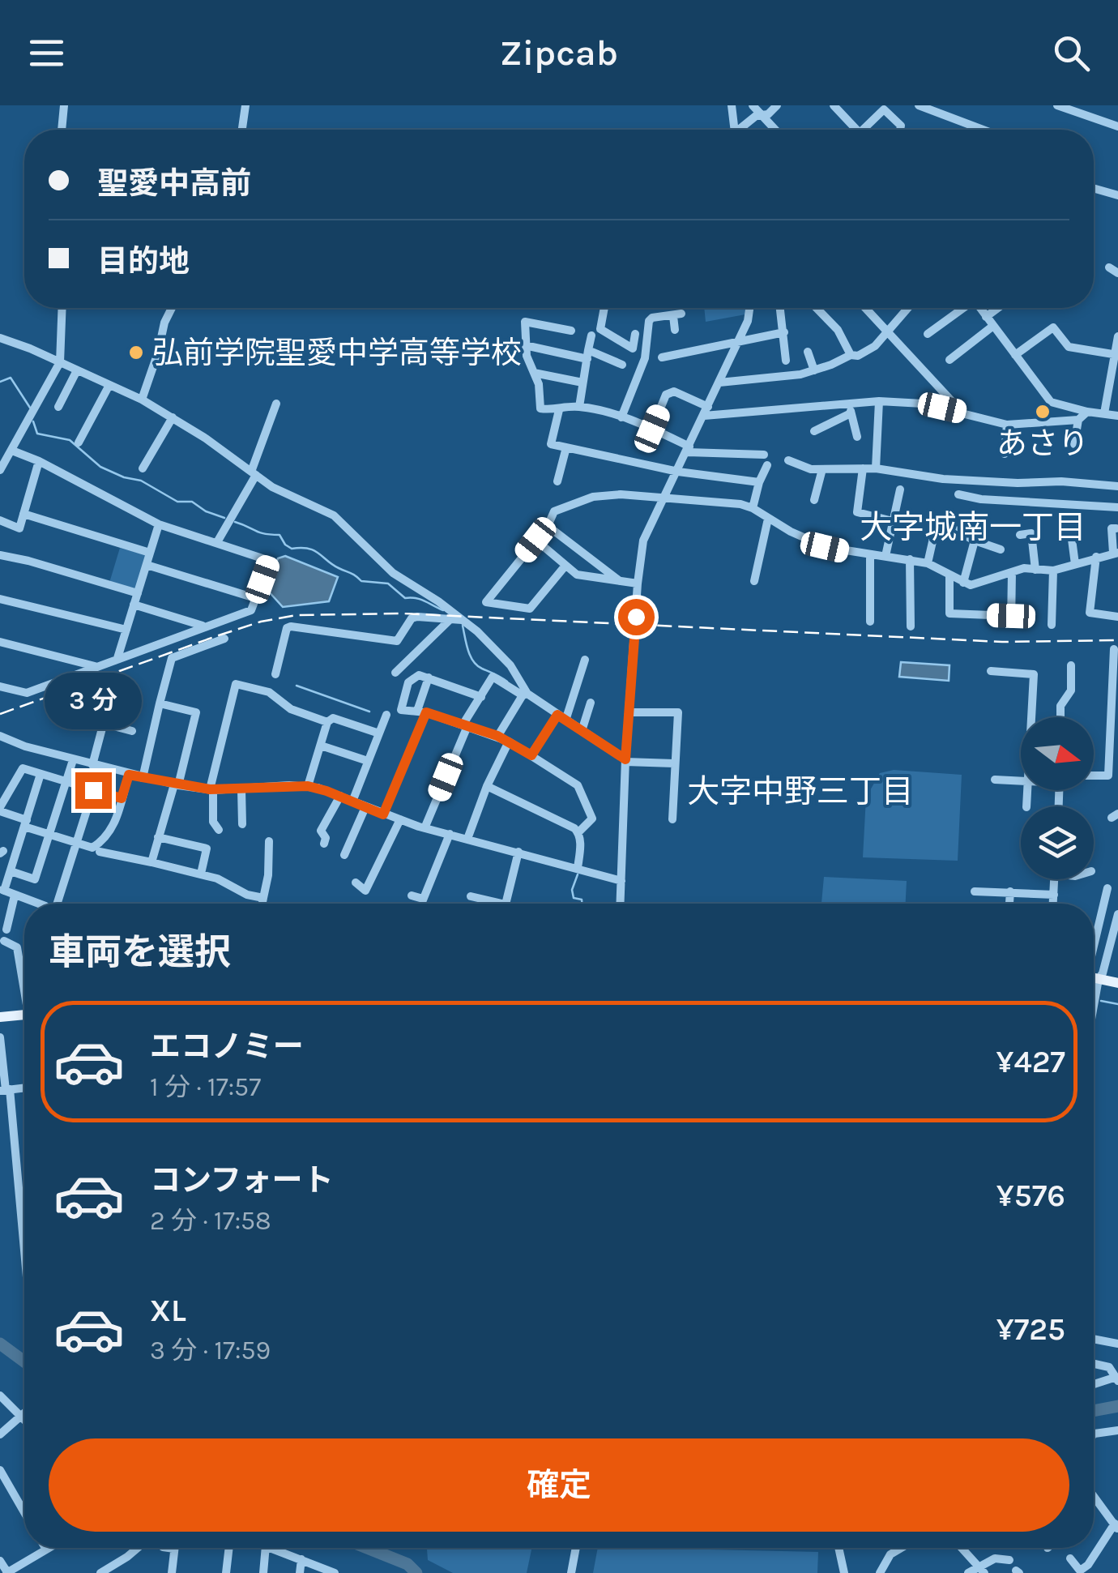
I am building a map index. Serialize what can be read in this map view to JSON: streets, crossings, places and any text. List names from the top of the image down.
{
  "districts": ["大字城南一丁目", "大字中野三丁目"],
  "places": ["弘前学院聖愛中学高等学校", "あさり"],
  "north": "right",
  "page": {
    "header": "Zipcab",
    "banner": ["聖愛中高前", "目的地"],
    "bubble": "3 分",
    "heading": "車両を選択",
    "list": [
      {
        "name": "エコノミー",
        "note": "1 分 · 17:57",
        "value": "¥427"
      },
      {
        "name": "コンフォート",
        "note": "2 分 · 17:58",
        "value": "¥576"
      },
      {
        "name": "XL",
        "note": "3 分 · 17:59",
        "value": "¥725"
      }
    ],
    "buttons": "確定"
  }
}
